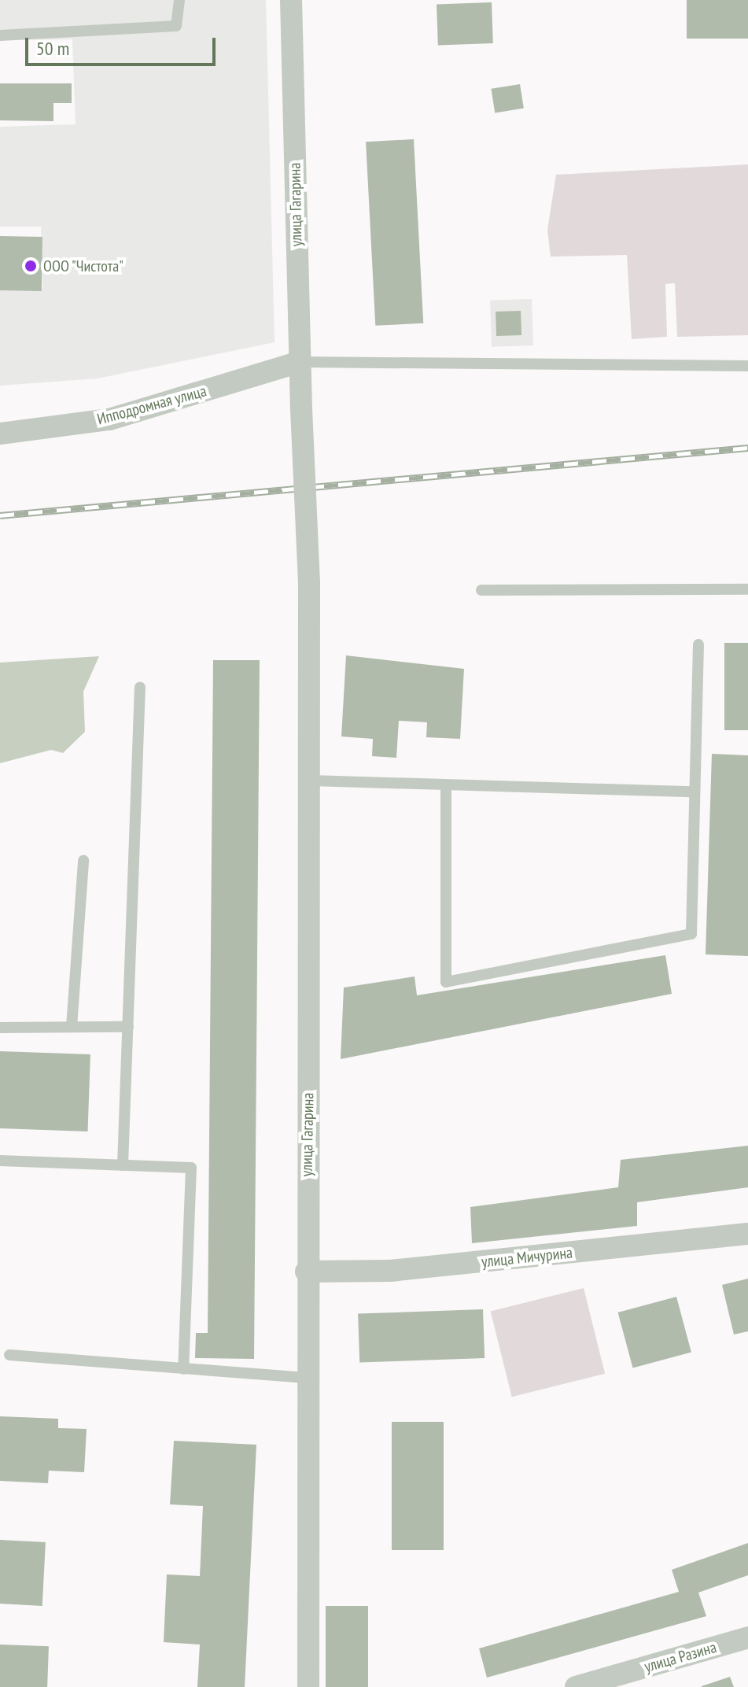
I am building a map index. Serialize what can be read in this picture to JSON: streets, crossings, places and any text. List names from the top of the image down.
{
  "streets": {
    "street": [
      "улица Гагарина",
      "Ипподромная улица",
      "улица Мичурина",
      "улица Разина"
    ]
  },
  "crossings": [
    ["улица Гагарина", "Ипподромная улица"],
    ["улица Гагарина", "улица Мичурина"]
  ],
  "places": ["ООО \"Чистота\""],
  "scale_bar": "50 m"
}
